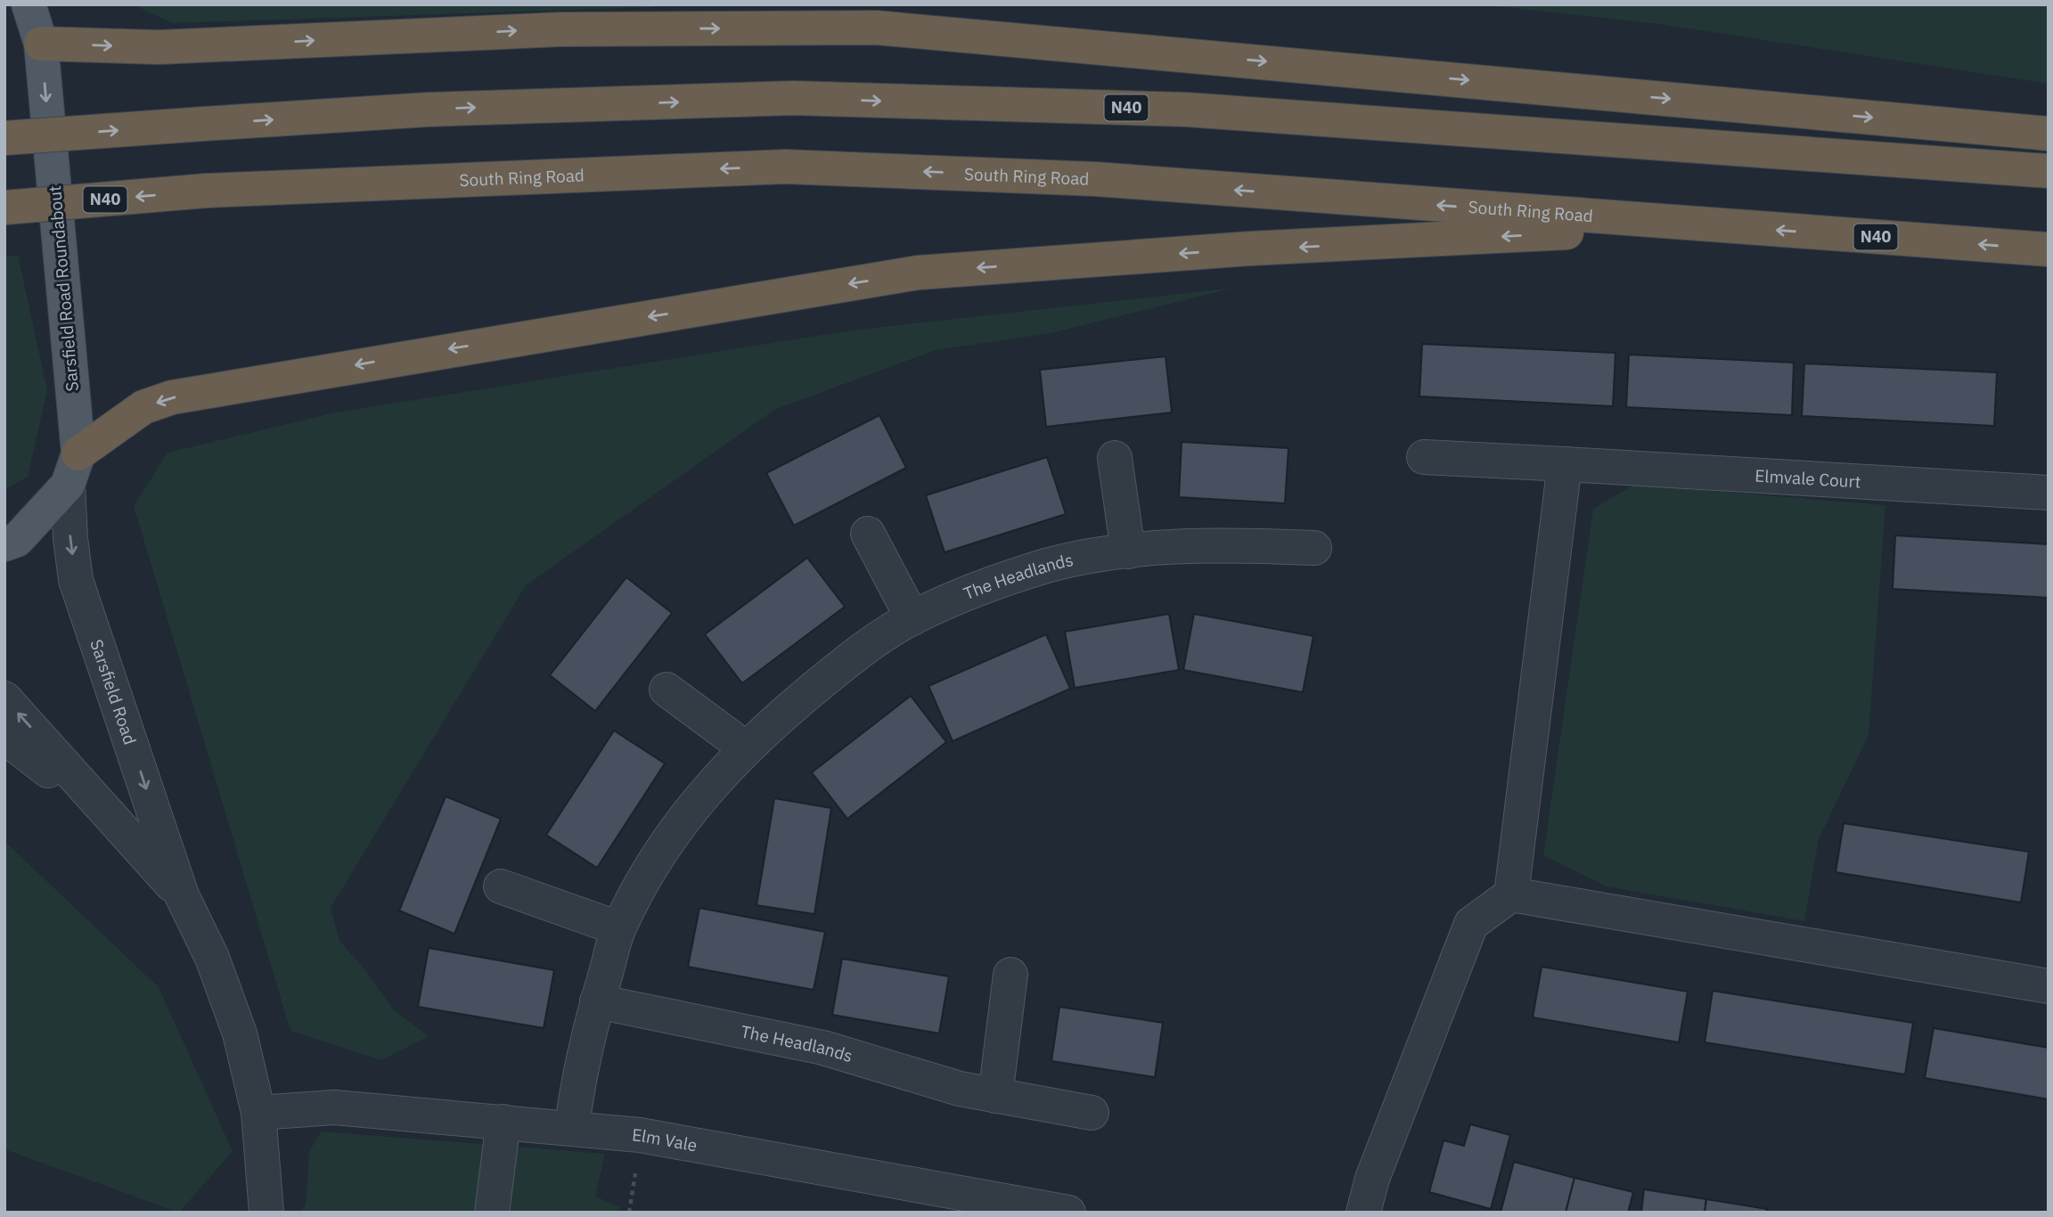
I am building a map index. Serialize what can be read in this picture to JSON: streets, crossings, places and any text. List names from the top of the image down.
{
  "streets": {
    "highway": ["N40", "South Ring Road"],
    "main road": ["Sarsfield Road Roundabout"],
    "street": [
      "Elmvale Court",
      "The Headlands",
      "Sarsfield Road",
      "Elm Vale"
    ]
  },
  "crossings": [
    ["Sarsfield Road Roundabout", "Sarsfield Road"],
    ["The Headlands", "Elm Vale"],
    ["Sarsfield Road", "Elm Vale"]
  ],
  "one_way": ["Sarsfield Road Roundabout"]
}
